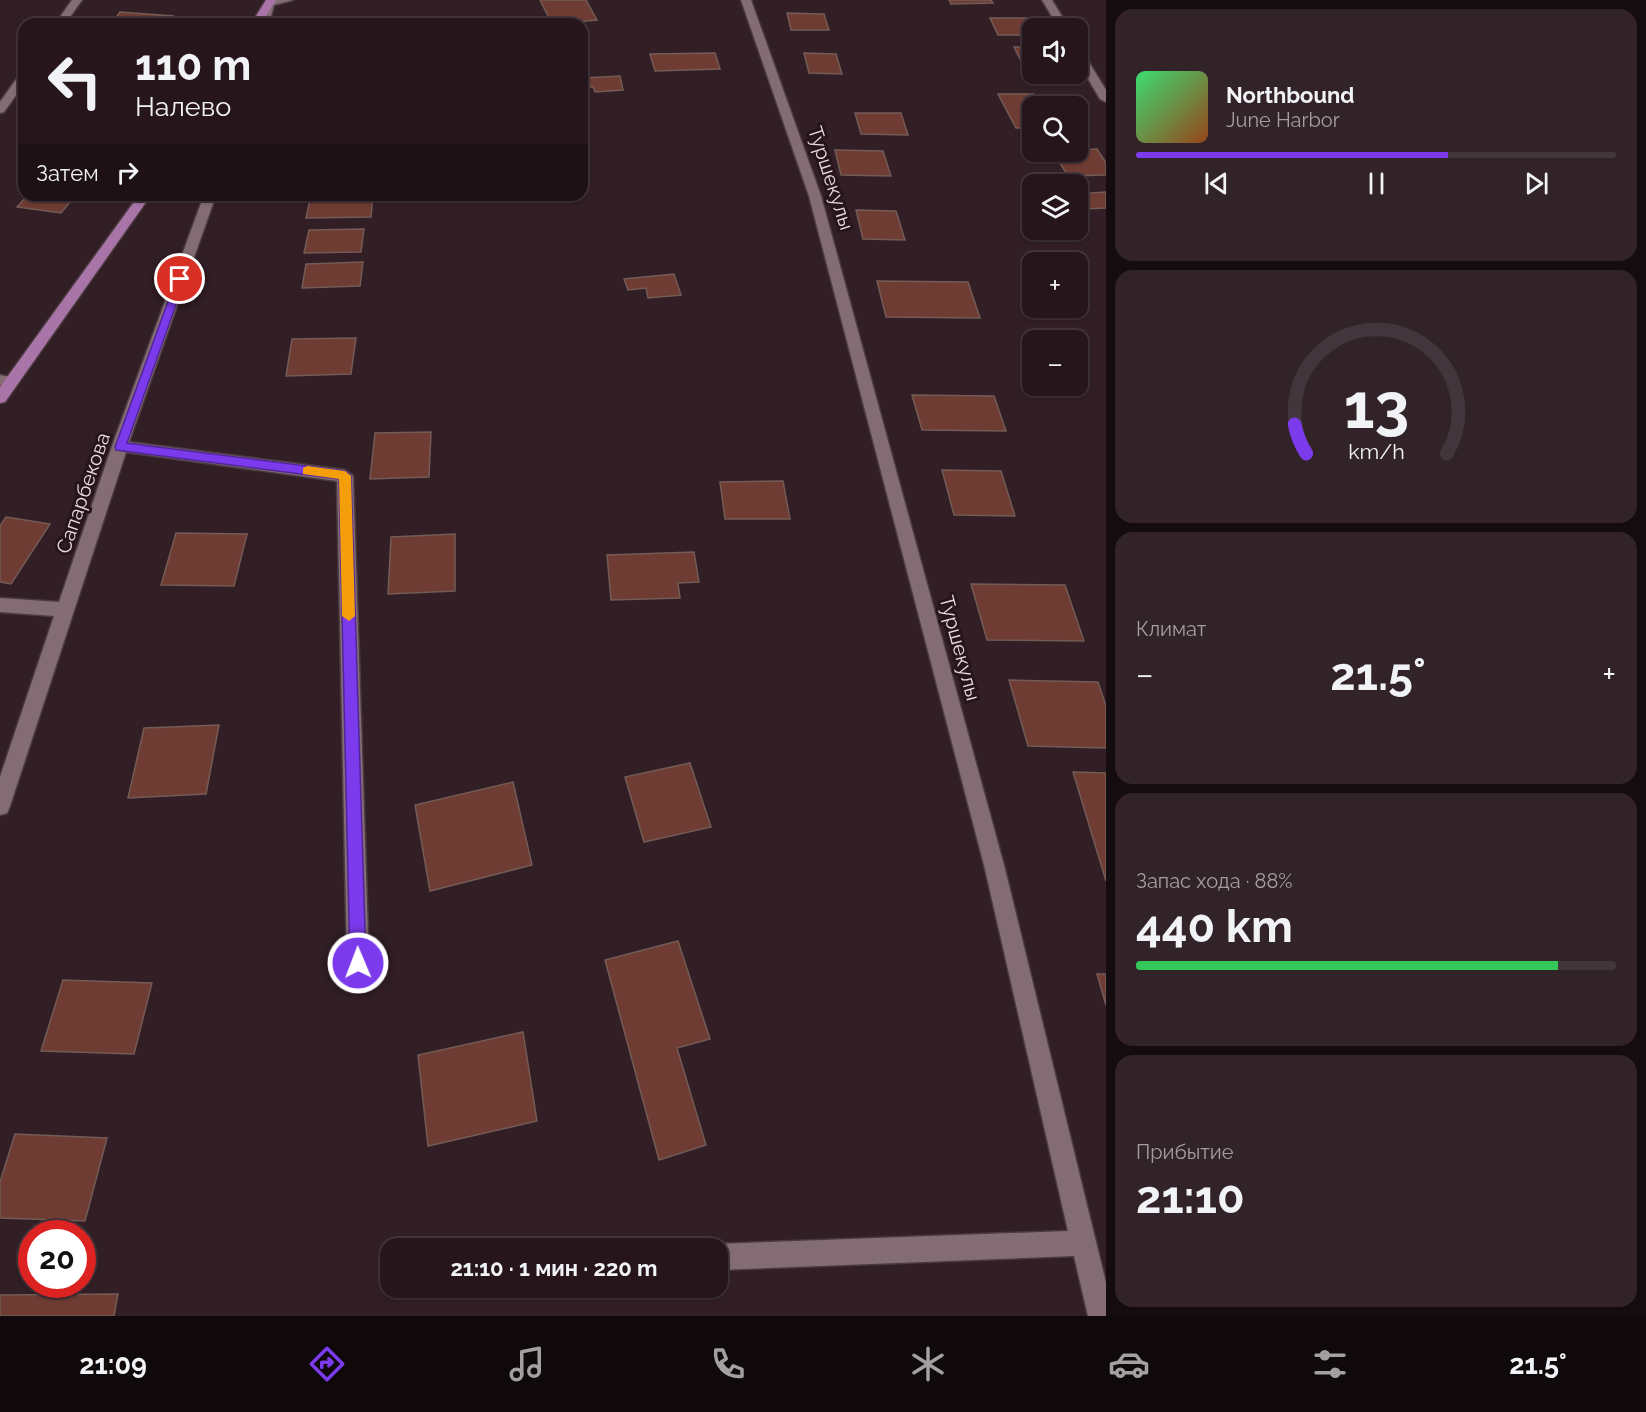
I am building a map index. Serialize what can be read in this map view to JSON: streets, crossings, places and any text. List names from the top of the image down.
{
  "streets": {
    "street": ["Туршекулы", "Сапарбекова"]
  },
  "page": {
    "map_buttons": ["+", "−"],
    "turn": ["110 m", "Налево"],
    "song": ["Northbound", "June Harbor"],
    "then": "Затем",
    "tile": [
      "Климат",
      ["Запас хода · 88%", "440 km"],
      ["Прибытие", "21:10"]
    ],
    "heat": ["−", "21.5°", "+"],
    "limit": "20",
    "trip": "21:10 · 1 мин · 220 m",
    "tabs": ["21:09", "21.5°"],
    "gauge": ["13", "km/h"]
  }
}
